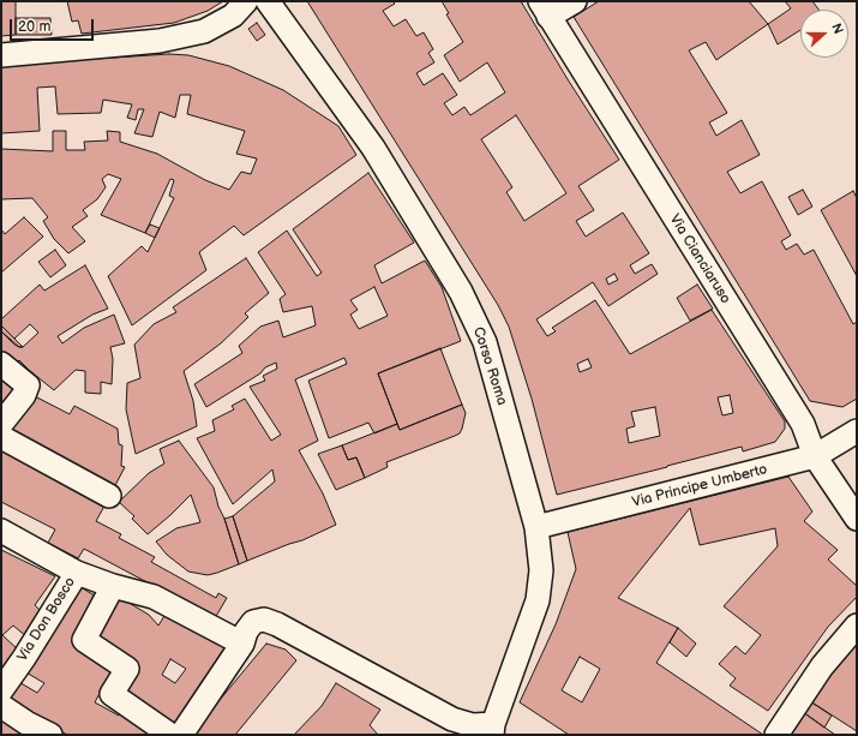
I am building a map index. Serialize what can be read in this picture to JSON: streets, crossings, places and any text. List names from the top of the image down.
{
  "streets": {
    "street": [
      "Via Cianciaruso",
      "Corso Roma",
      "Via Principe Umberto",
      "Via Don Bosco"
    ]
  },
  "crossings": [
    ["Via Cianciaruso", "Via Principe Umberto"],
    ["Corso Roma", "Via Principe Umberto"]
  ],
  "scale_bar": "20 m",
  "north": "right"
}
